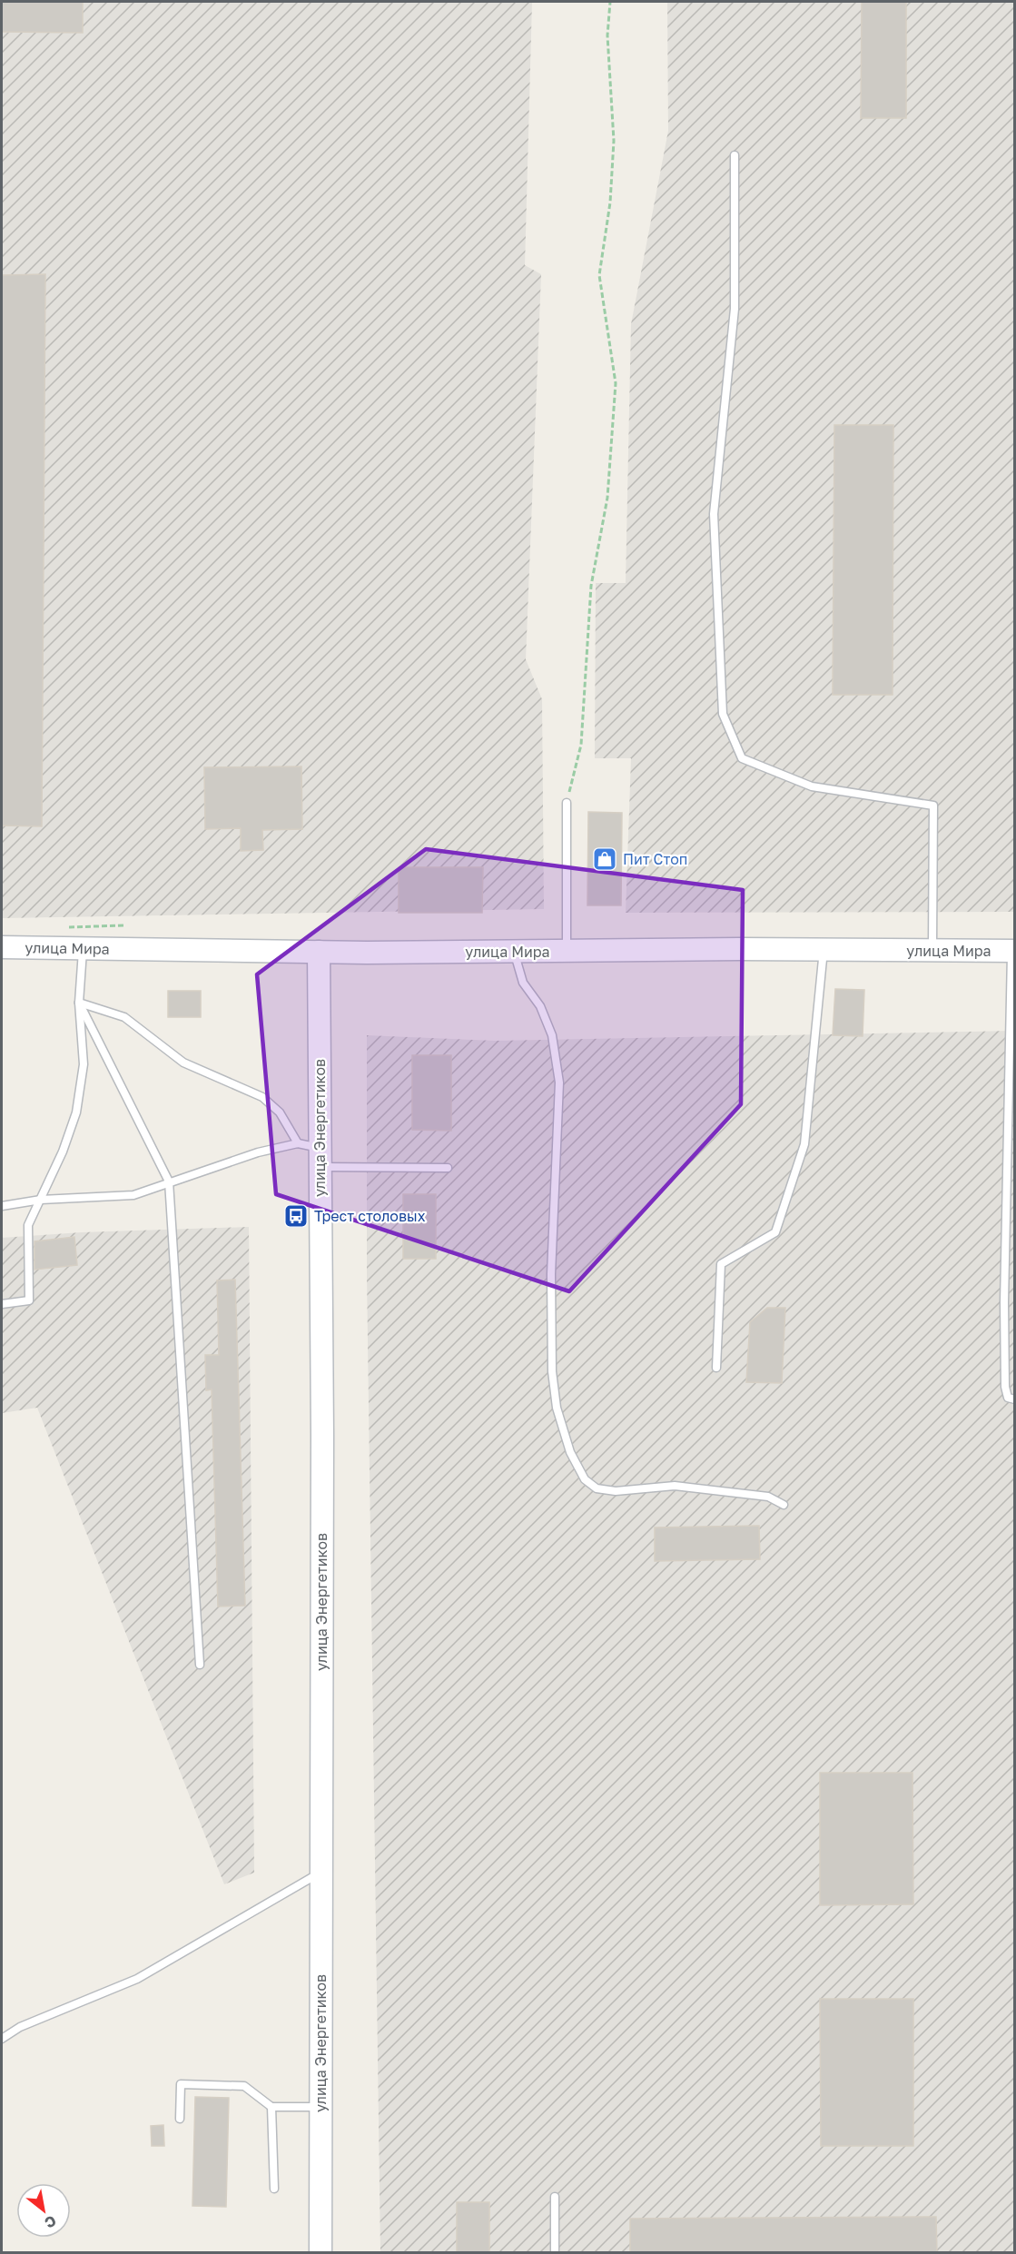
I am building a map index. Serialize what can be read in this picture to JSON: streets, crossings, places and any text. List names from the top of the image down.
{
  "streets": {
    "main road": ["улица Мира", "улица Энергетиков"]
  },
  "crossings": [
    ["улица Мира", "улица Энергетиков"]
  ],
  "places": {
    "shop": ["Пит Стоп"],
    "bus stop": ["Трест столовых"]
  },
  "north": "bottom right"
}
